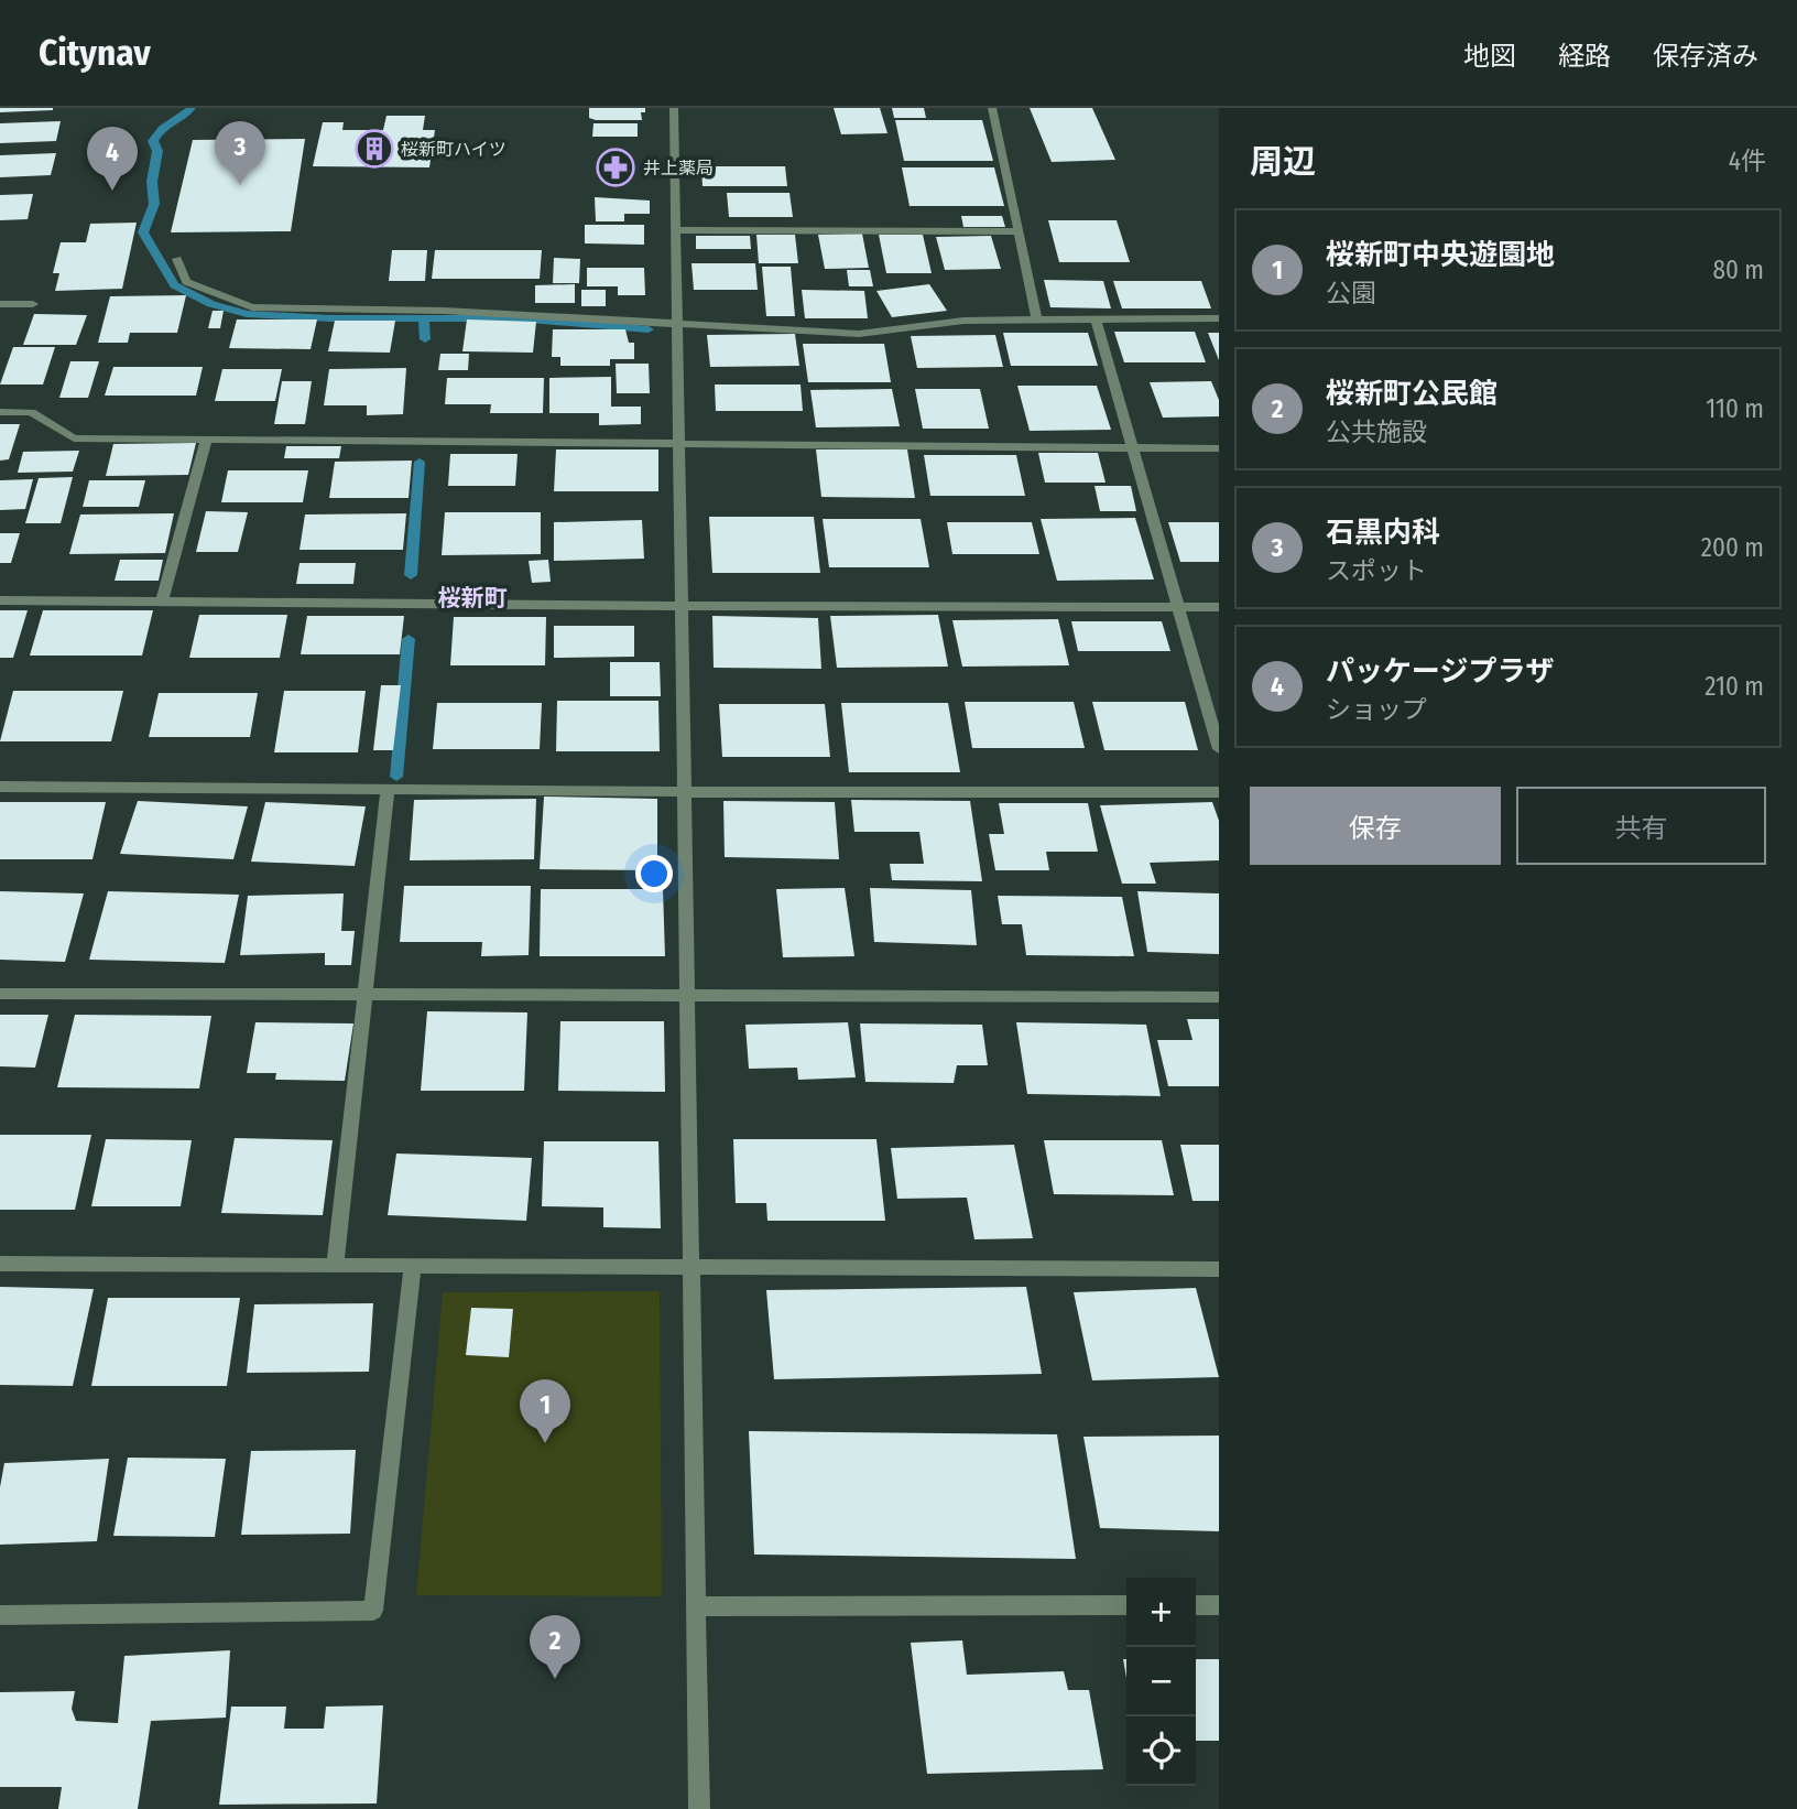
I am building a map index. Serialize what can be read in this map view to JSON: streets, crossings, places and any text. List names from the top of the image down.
{
  "districts": ["桜新町"],
  "places": {
    "building": ["桜新町ハイツ"],
    "pharmacy": ["井上薬局"]
  },
  "page": {
    "header": "Citynav",
    "nav": ["地図", "経路", "保存済み"],
    "heading": ["周辺", "4件"],
    "pins": [
      "3",
      "4",
      "1",
      "2"
    ],
    "list": [
      {
        "mark": "1",
        "name": "桜新町中央遊園地",
        "note": "公園",
        "value": "80 m"
      },
      {
        "mark": "2",
        "name": "桜新町公民館",
        "note": "公共施設",
        "value": "110 m"
      },
      {
        "mark": "3",
        "name": "石黒内科",
        "note": "スポット",
        "value": "200 m"
      },
      {
        "mark": "4",
        "name": "パッケージプラザ",
        "note": "ショップ",
        "value": "210 m"
      }
    ],
    "buttons": ["保存", "共有"],
    "map_buttons": ["+", "−"]
  }
}
